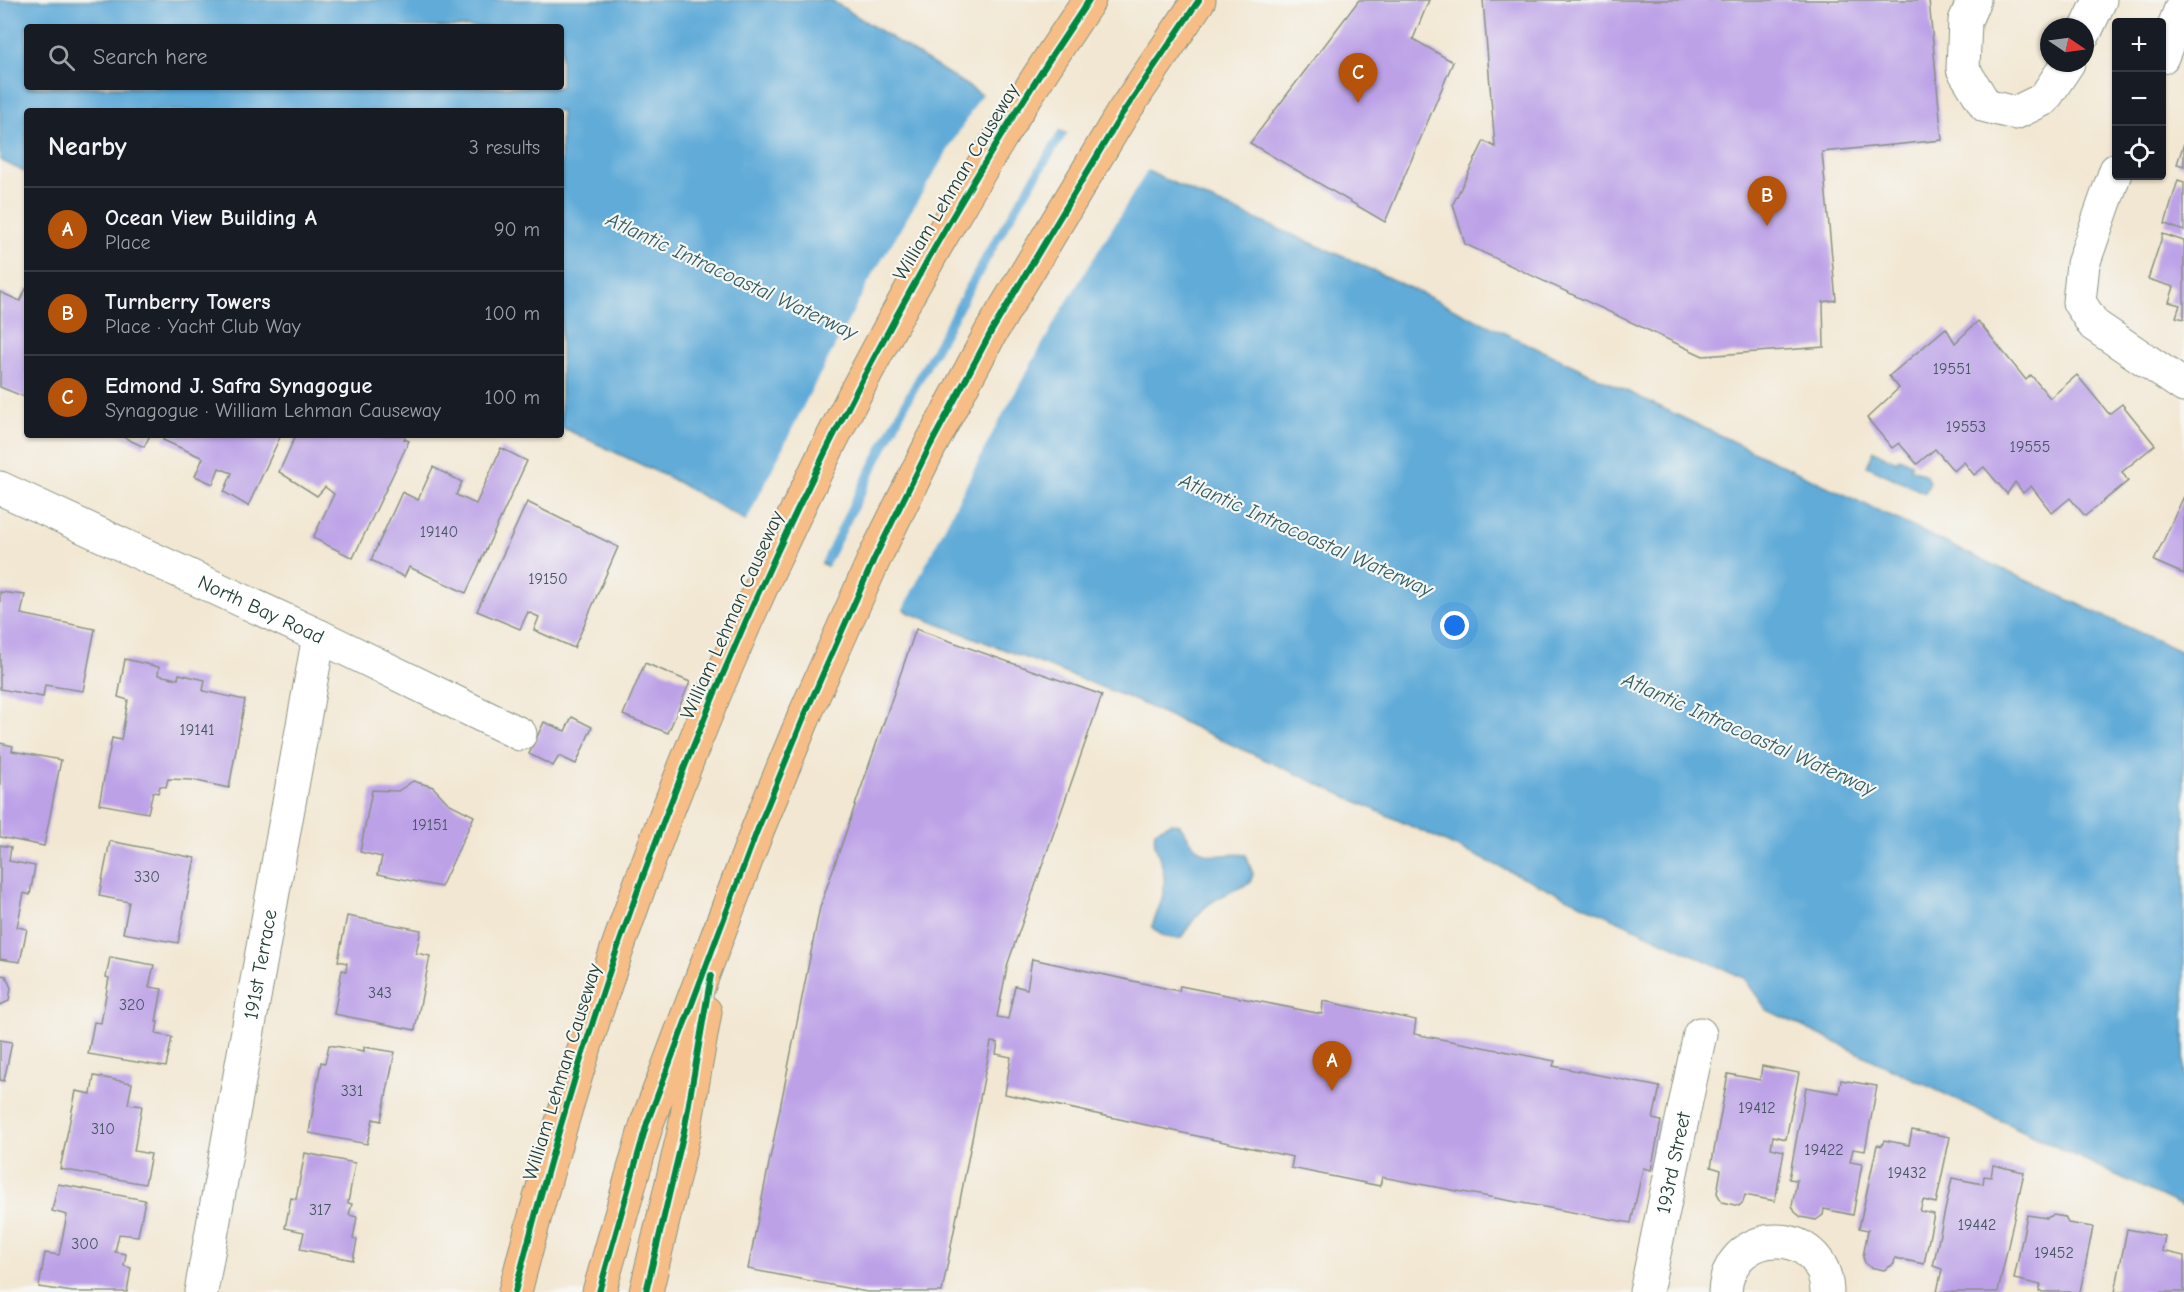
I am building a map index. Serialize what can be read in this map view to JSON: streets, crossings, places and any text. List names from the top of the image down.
{
  "streets": {
    "highway": ["William Lehman Causeway"],
    "street": ["North Bay Road", "191st Terrace", "193rd Street"]
  },
  "crossings": [
    ["North Bay Road", "191st Terrace"]
  ],
  "water": ["Atlantic Intracoastal Waterway"],
  "house_numbers": [
    "19551",
    "19553",
    "19555",
    "19140",
    "19150",
    "19141",
    "19151",
    "330",
    "343",
    "320",
    "331",
    "19412",
    "310",
    "19422",
    "19432",
    "317",
    "19442",
    "300",
    "19452"
  ],
  "north": "right",
  "page": {
    "map_buttons": ["+", "−"],
    "search": "Search here",
    "pins": ["C", "B", "A"],
    "heading": ["Nearby", "3 results"],
    "list": [
      {
        "mark": "A",
        "name": "Ocean View Building A",
        "note": "Place",
        "value": "90 m"
      },
      {
        "mark": "B",
        "name": "Turnberry Towers",
        "note": "Place · Yacht Club Way",
        "value": "100 m"
      },
      {
        "mark": "C",
        "name": "Edmond J. Safra Synagogue",
        "note": "Synagogue · William Lehman Causeway",
        "value": "100 m"
      }
    ]
  }
}
